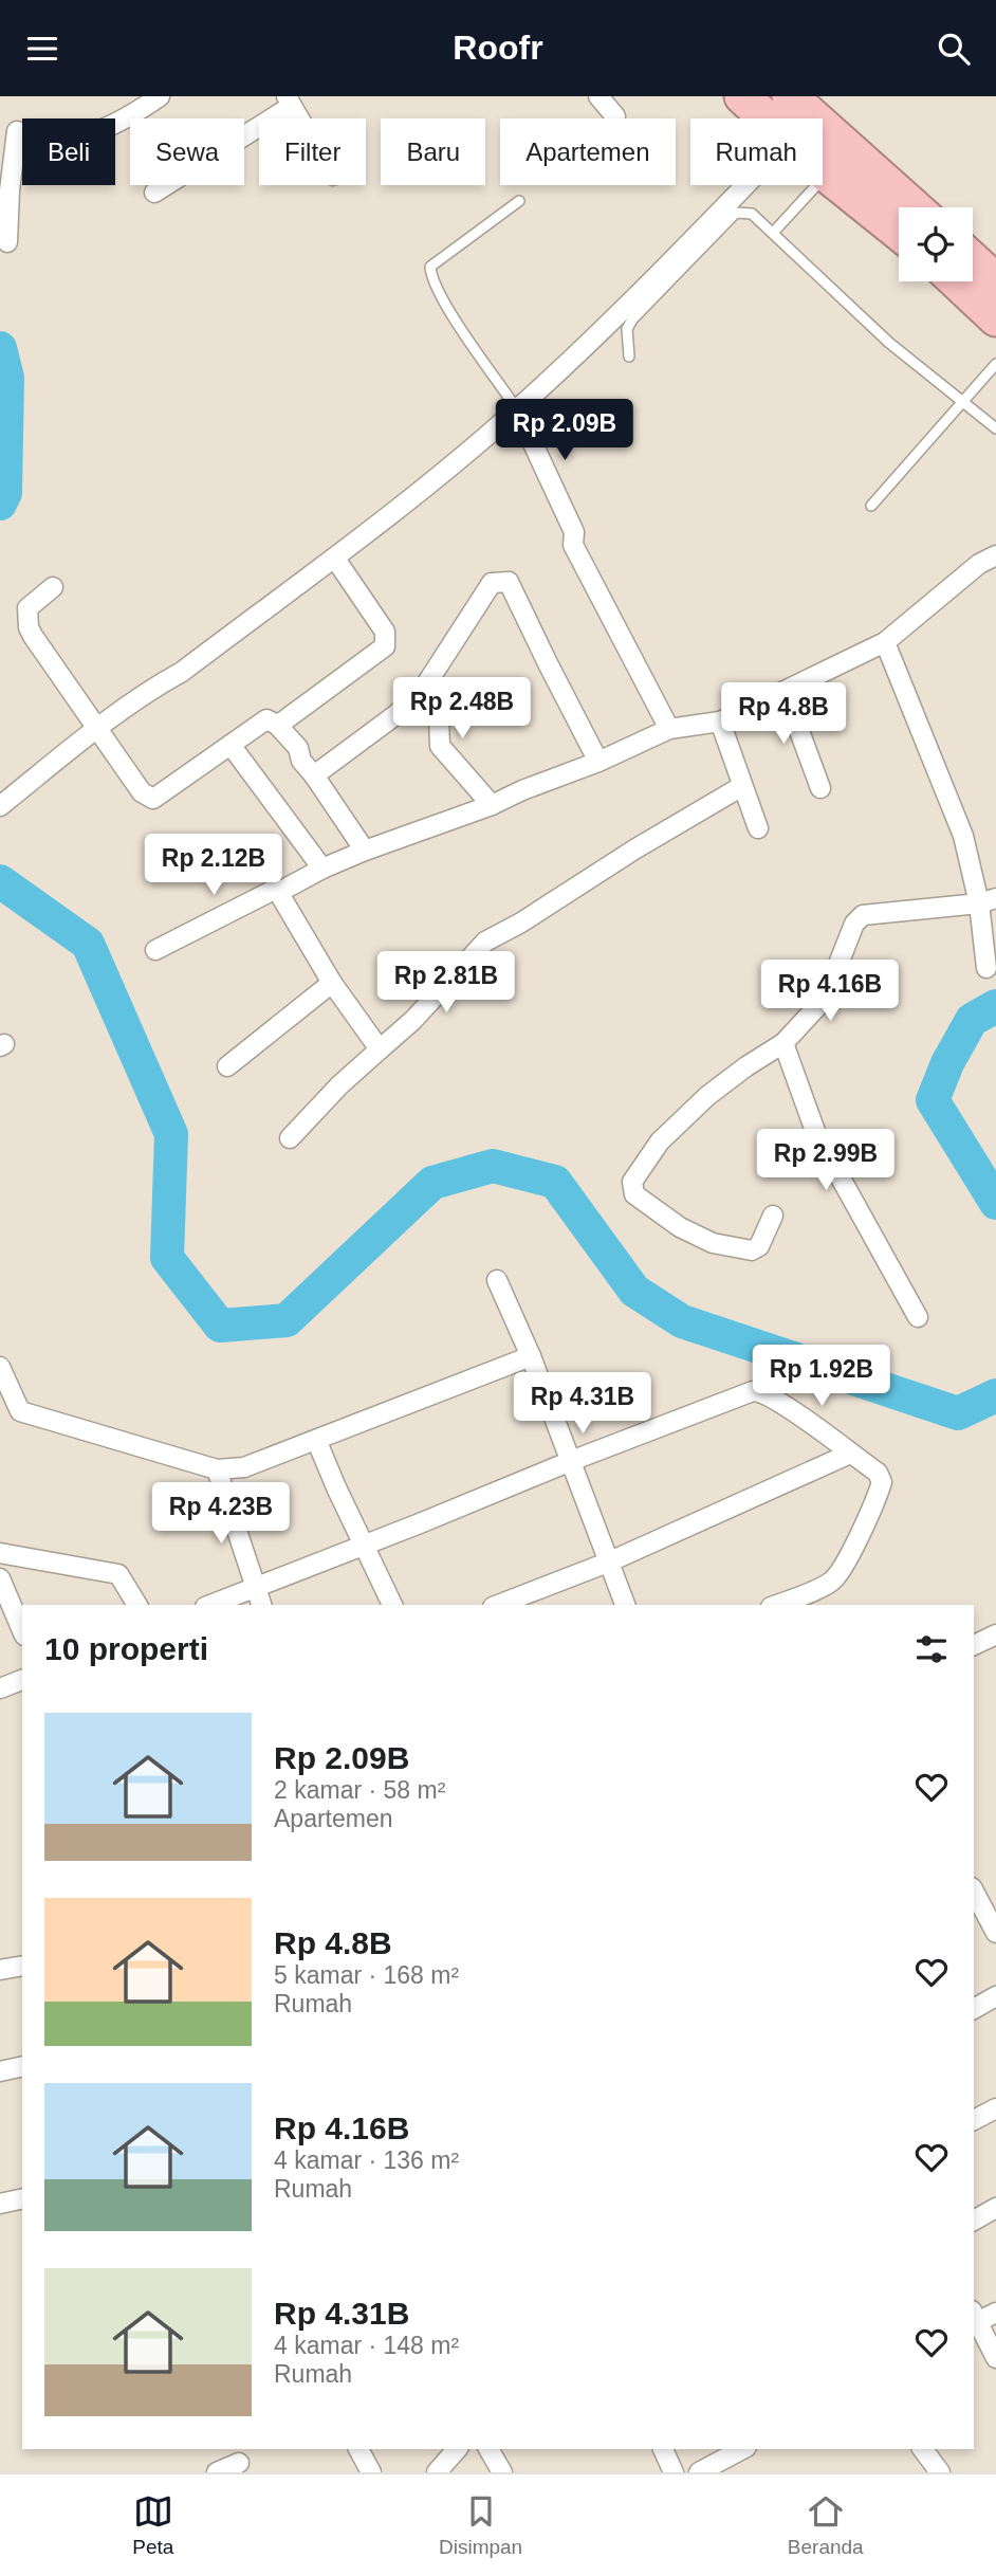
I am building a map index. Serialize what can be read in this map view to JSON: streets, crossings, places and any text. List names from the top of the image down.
{
  "page": {
    "header": "Roofr",
    "chip": [
      "Beli",
      "Sewa",
      "Filter",
      "Baru",
      "Apartemen",
      "Rumah"
    ],
    "price": [
      "Rp 2.09B",
      "Rp 2.48B",
      "Rp 4.8B",
      "Rp 2.12B",
      "Rp 2.81B",
      "Rp 4.16B",
      "Rp 2.99B",
      "Rp 1.92B",
      "Rp 4.31B",
      "Rp 4.23B"
    ],
    "heading": "10 properti",
    "list": [
      {
        "name": "Rp 2.09B",
        "note": "2 kamar · 58 m² · Apartemen"
      },
      {
        "name": "Rp 4.8B",
        "note": "5 kamar · 168 m² · Rumah"
      },
      {
        "name": "Rp 4.16B",
        "note": "4 kamar · 136 m² · Rumah"
      },
      {
        "name": "Rp 4.31B",
        "note": "4 kamar · 148 m² · Rumah"
      }
    ],
    "tabs": ["Peta", "Disimpan", "Beranda"]
  }
}
